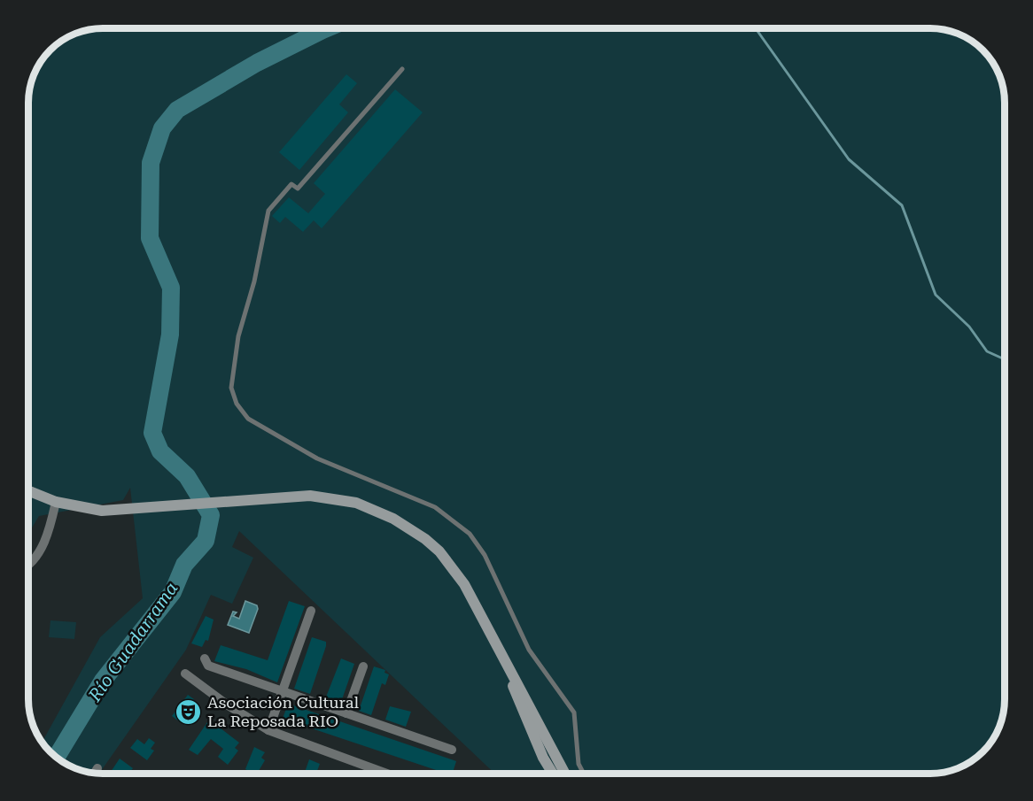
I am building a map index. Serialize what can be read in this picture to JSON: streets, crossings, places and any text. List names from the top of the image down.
{
  "water": ["Río Guadarrama"],
  "places": {
    "theatre": ["Asociación Cultural La Reposada RIO"]
  }
}
